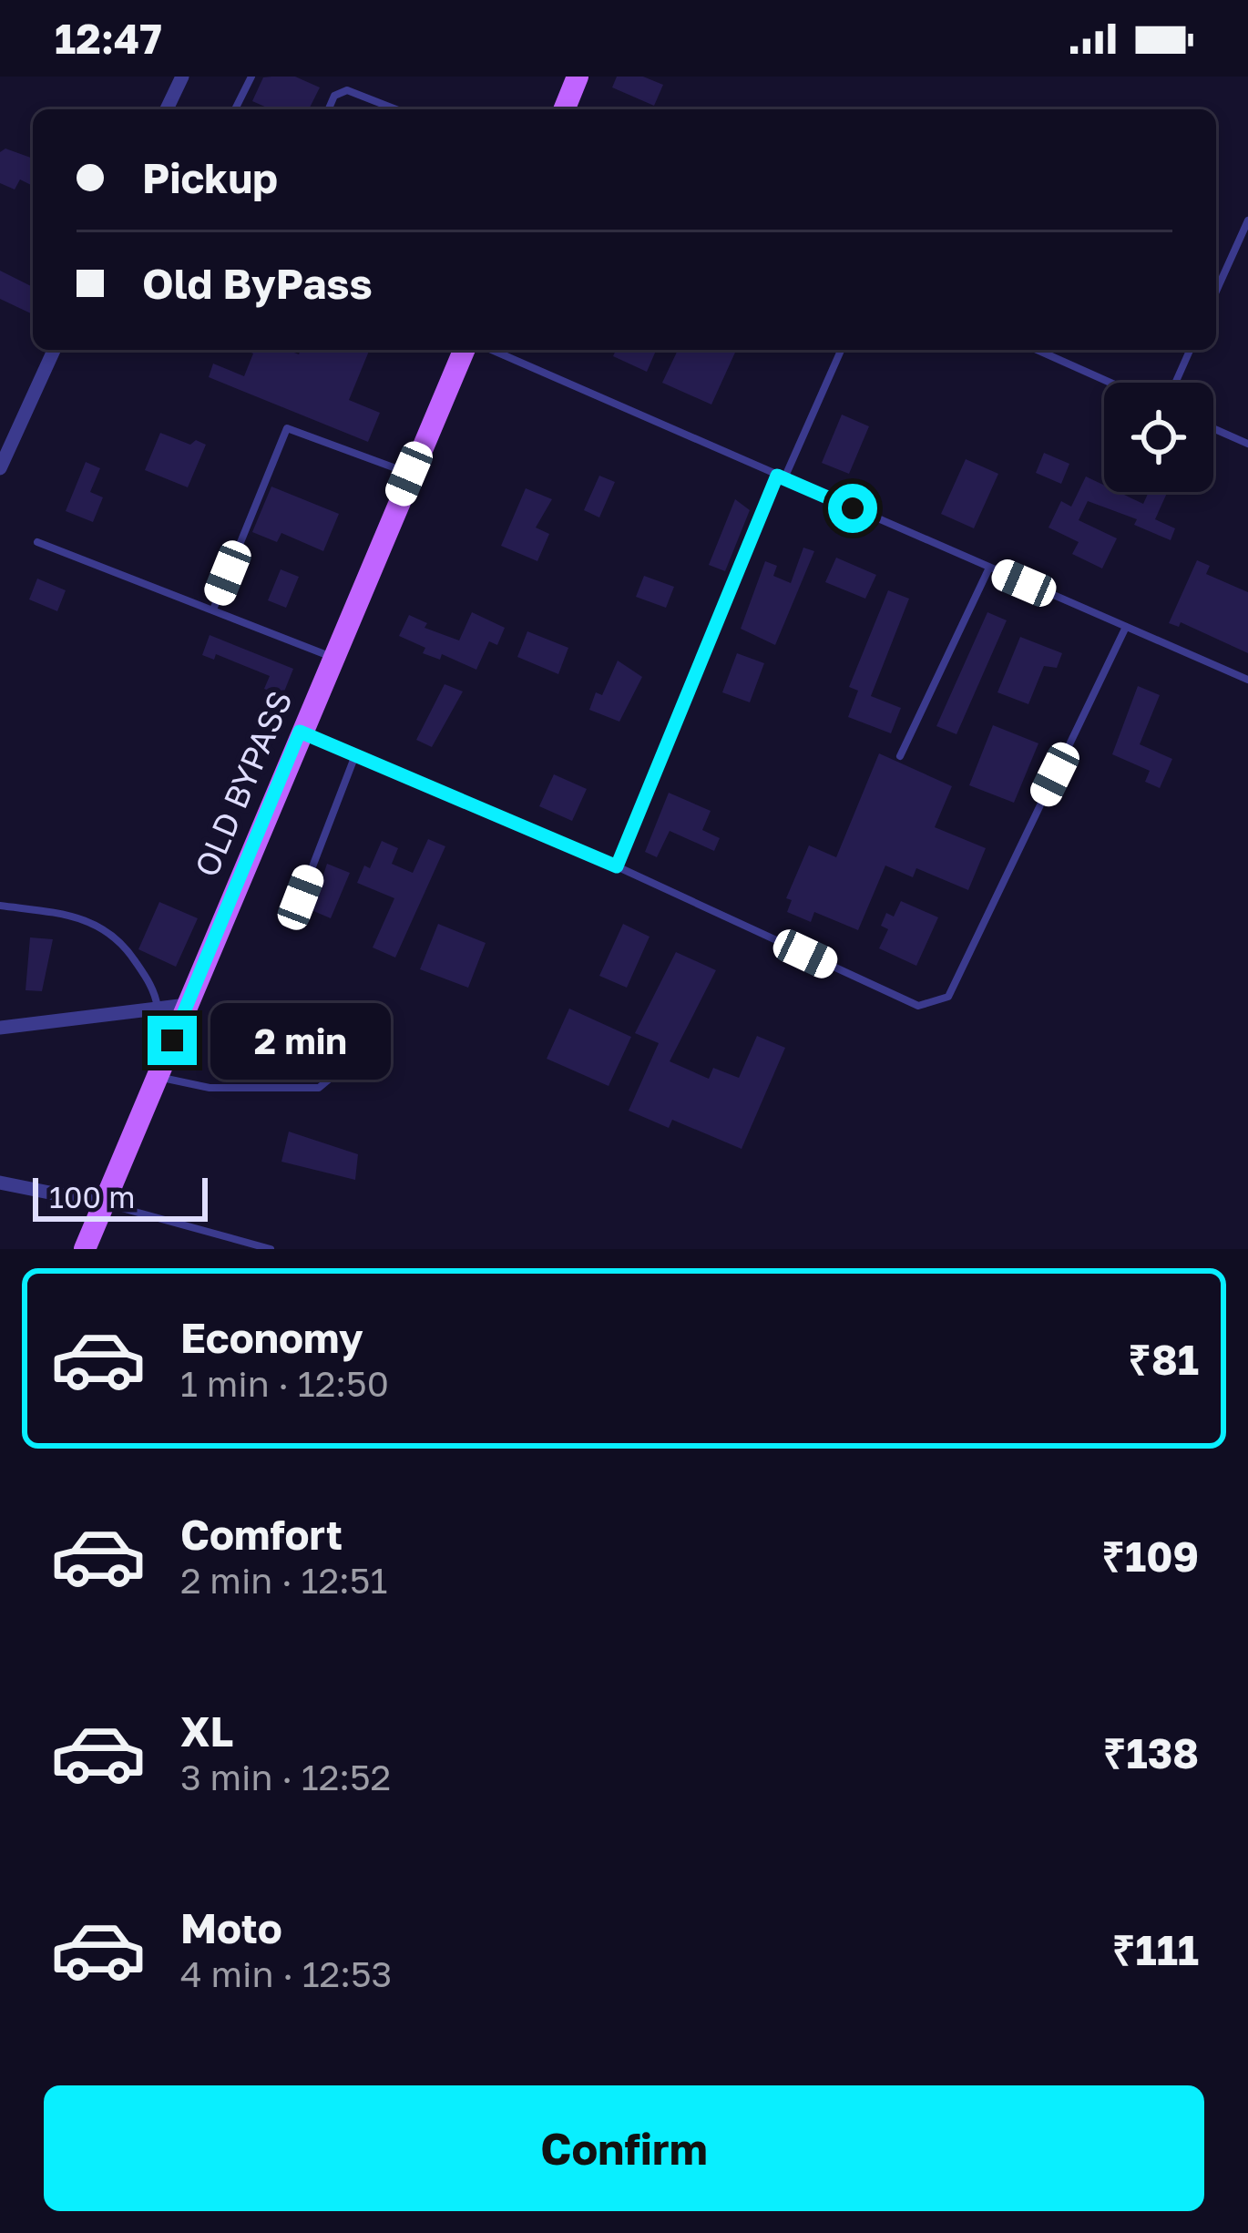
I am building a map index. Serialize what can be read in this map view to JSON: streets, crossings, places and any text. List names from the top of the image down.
{
  "streets": {
    "main road": ["OLD BYPASS"]
  },
  "scale_bar": "100 m",
  "page": {
    "status": "12:47",
    "banner": ["Pickup", "Old ByPass"],
    "bubble": "2 min",
    "scale": "100 m",
    "list": [
      {
        "name": "Economy",
        "note": "1 min · 12:50",
        "value": "₹81"
      },
      {
        "name": "Comfort",
        "note": "2 min · 12:51",
        "value": "₹109"
      },
      {
        "name": "XL",
        "note": "3 min · 12:52",
        "value": "₹138"
      },
      {
        "name": "Moto",
        "note": "4 min · 12:53",
        "value": "₹111"
      }
    ],
    "buttons": "Confirm"
  }
}
